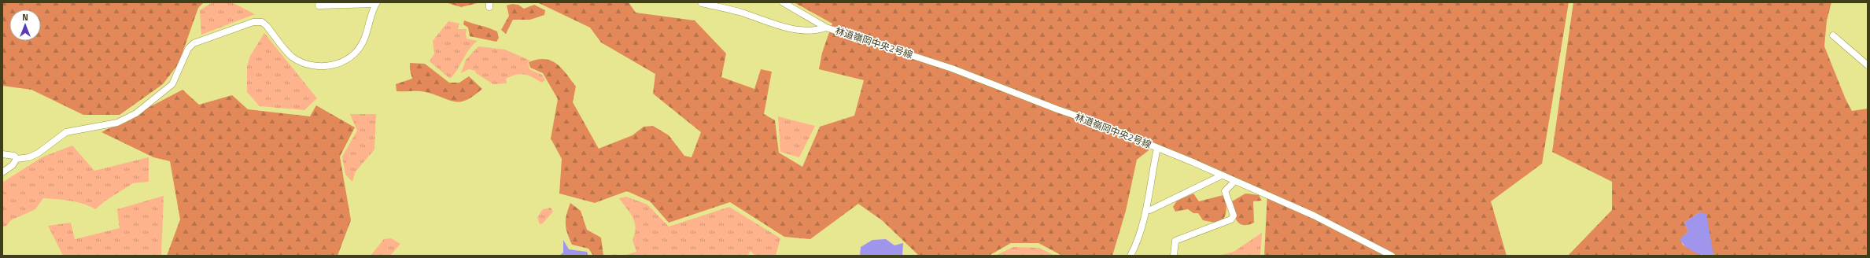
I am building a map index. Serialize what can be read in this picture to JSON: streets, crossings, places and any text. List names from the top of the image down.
{
  "streets": {
    "street": ["林道嶺岡中央2号線"]
  },
  "north": "top"
}
